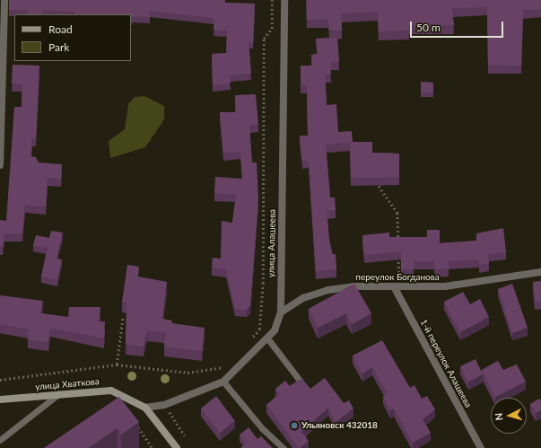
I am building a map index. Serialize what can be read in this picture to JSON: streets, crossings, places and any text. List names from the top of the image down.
{
  "streets": {
    "main road": ["улица Хваткова"],
    "street": ["улица Алашеева", "переулок Богданова", "1-й переулок Алашеева"]
  },
  "crossings": [
    ["улица Алашеева", "переулок Богданова"],
    ["улица Алашеева", "улица Хваткова"],
    ["переулок Богданова", "1-й переулок Алашеева"]
  ],
  "places": ["Ульяновск 432018"],
  "legend": ["Road", "Park"],
  "scale_bar": "50 m",
  "north": "left"
}
